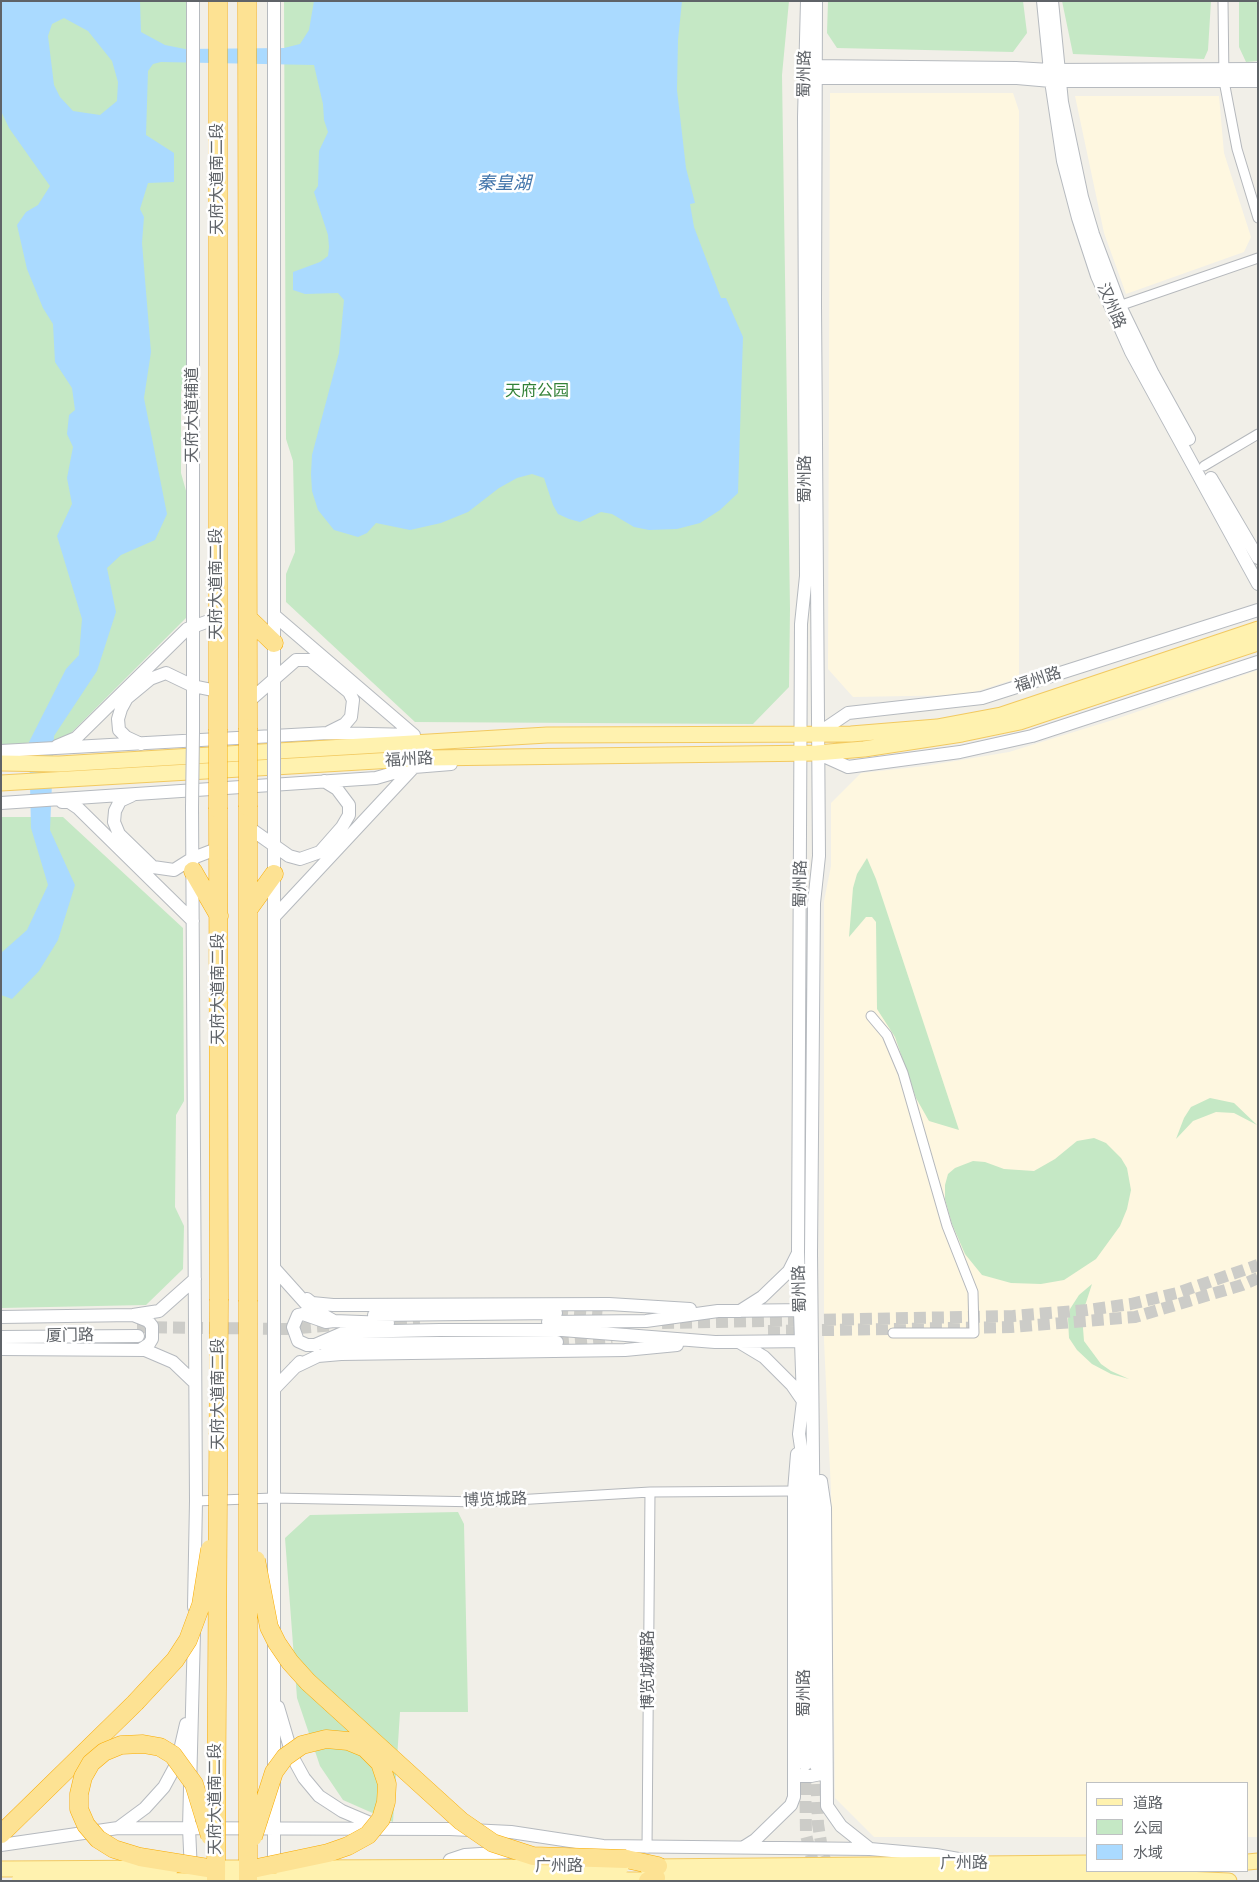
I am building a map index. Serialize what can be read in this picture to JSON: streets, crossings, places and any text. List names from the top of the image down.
{
  "streets": {
    "highway": ["天府大道南二段"],
    "main road": [
      "蜀州路",
      "汉州路",
      "天府大道辅道",
      "福州路",
      "厦门路",
      "广州路"
    ],
    "street": ["博览城路", "博览城横路"]
  },
  "crossings": [
    ["蜀州路", "福州路"],
    ["天府大道南二段", "广州路"],
    ["天府大道辅道", "博览城路"],
    ["博览城路", "博览城横路"]
  ],
  "water": ["秦皇湖"],
  "parks": ["天府公园"],
  "legend": ["道路", "公园", "水域"]
}
